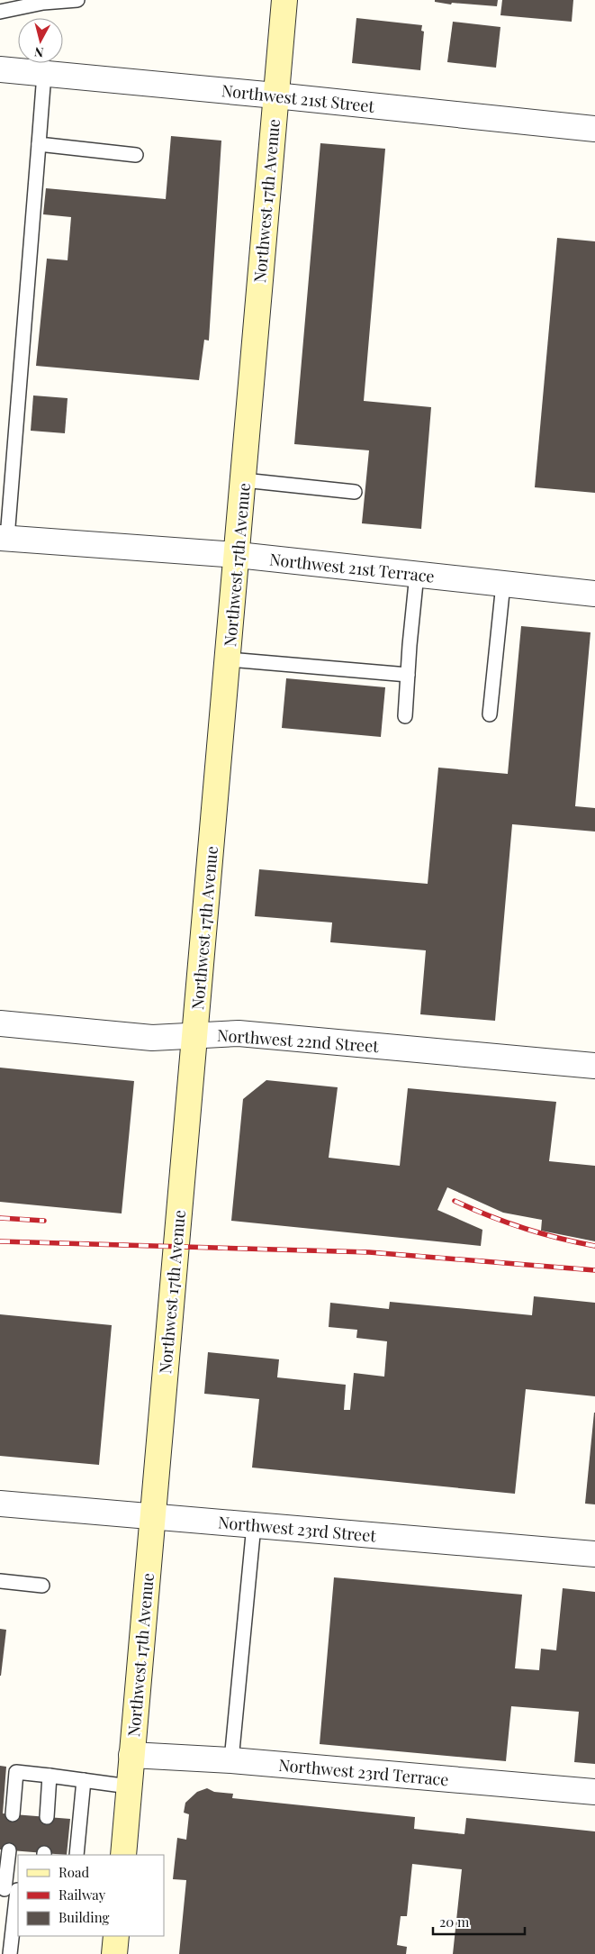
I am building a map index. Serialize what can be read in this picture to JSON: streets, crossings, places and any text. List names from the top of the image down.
{
  "streets": {
    "main road": ["Northwest 17th Avenue"],
    "street": [
      "Northwest 21st Street",
      "Northwest 21st Terrace",
      "Northwest 22nd Street",
      "Northwest 23rd Street",
      "Northwest 23rd Terrace"
    ]
  },
  "crossings": [
    ["Northwest 21st Street", "Northwest 17th Avenue"],
    ["Northwest 17th Avenue", "Northwest 21st Terrace"],
    ["Northwest 17th Avenue", "Northwest 22nd Street"],
    ["Northwest 17th Avenue", "Northwest 23rd Street"],
    ["Northwest 17th Avenue", "Northwest 23rd Terrace"]
  ],
  "legend": ["Road", "Railway", "Building"],
  "scale_bar": "20 m",
  "north": "bottom"
}
